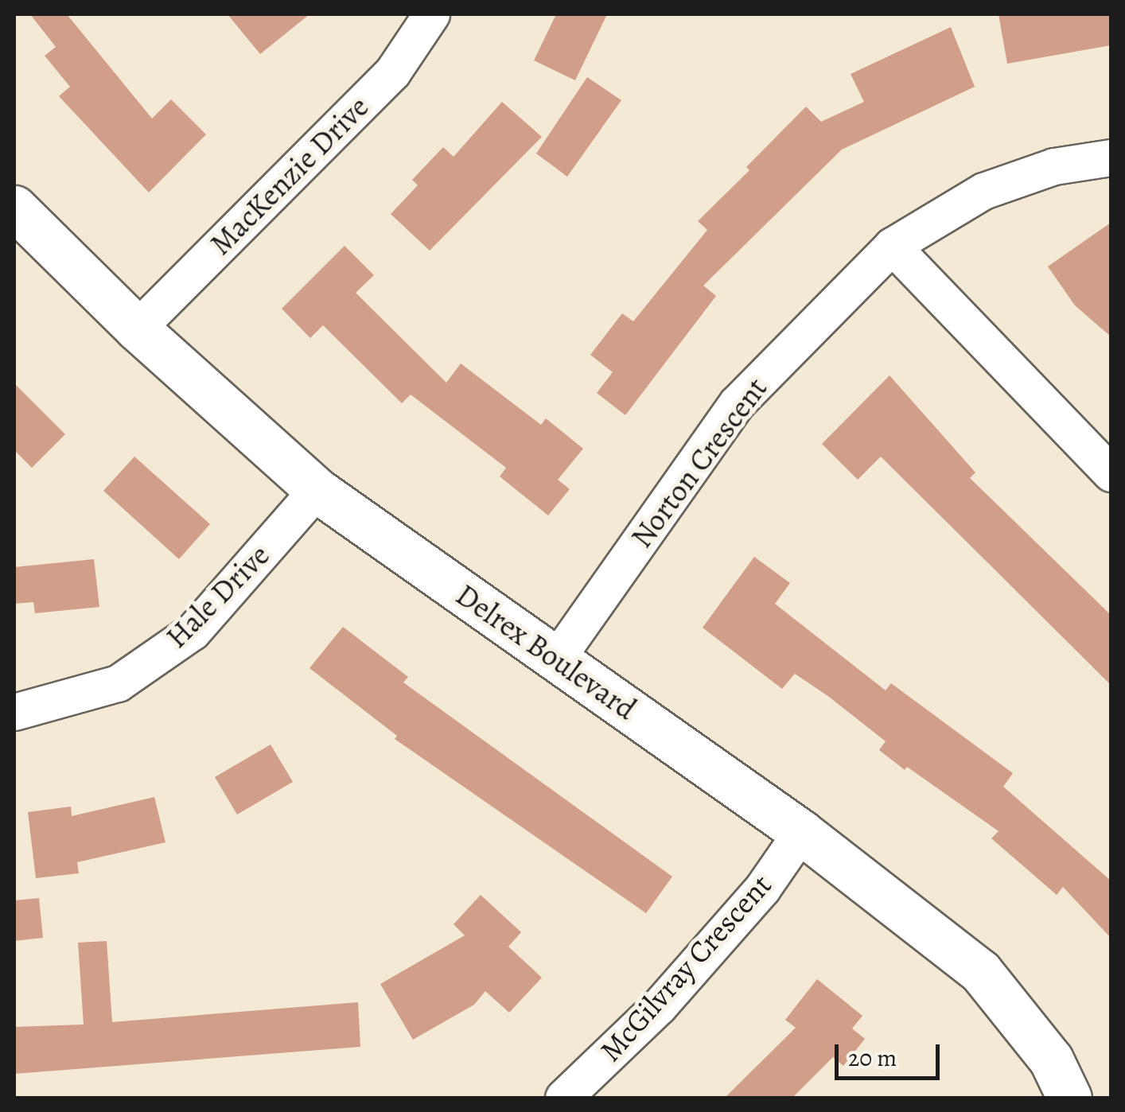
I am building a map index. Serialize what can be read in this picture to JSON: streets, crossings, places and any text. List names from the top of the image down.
{
  "streets": {
    "street": [
      "MacKenzie Drive",
      "Norton Crescent",
      "Hale Drive",
      "Delrex Boulevard",
      "McGilvray Crescent"
    ]
  },
  "crossings": [
    ["MacKenzie Drive", "Delrex Boulevard"],
    ["Norton Crescent", "Delrex Boulevard"],
    ["Hale Drive", "Delrex Boulevard"],
    ["Delrex Boulevard", "McGilvray Crescent"]
  ],
  "scale_bar": "20 m"
}
